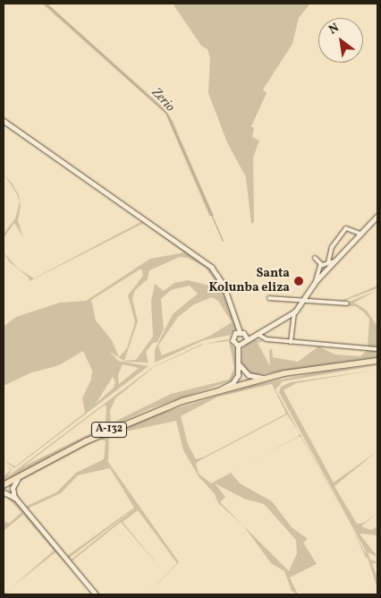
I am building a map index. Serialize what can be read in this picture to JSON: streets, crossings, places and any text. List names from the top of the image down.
{
  "streets": {
    "main road": ["A-132"]
  },
  "water": ["Zerio"],
  "places": ["Santa Kolunba eliza"],
  "north": "top left"
}
